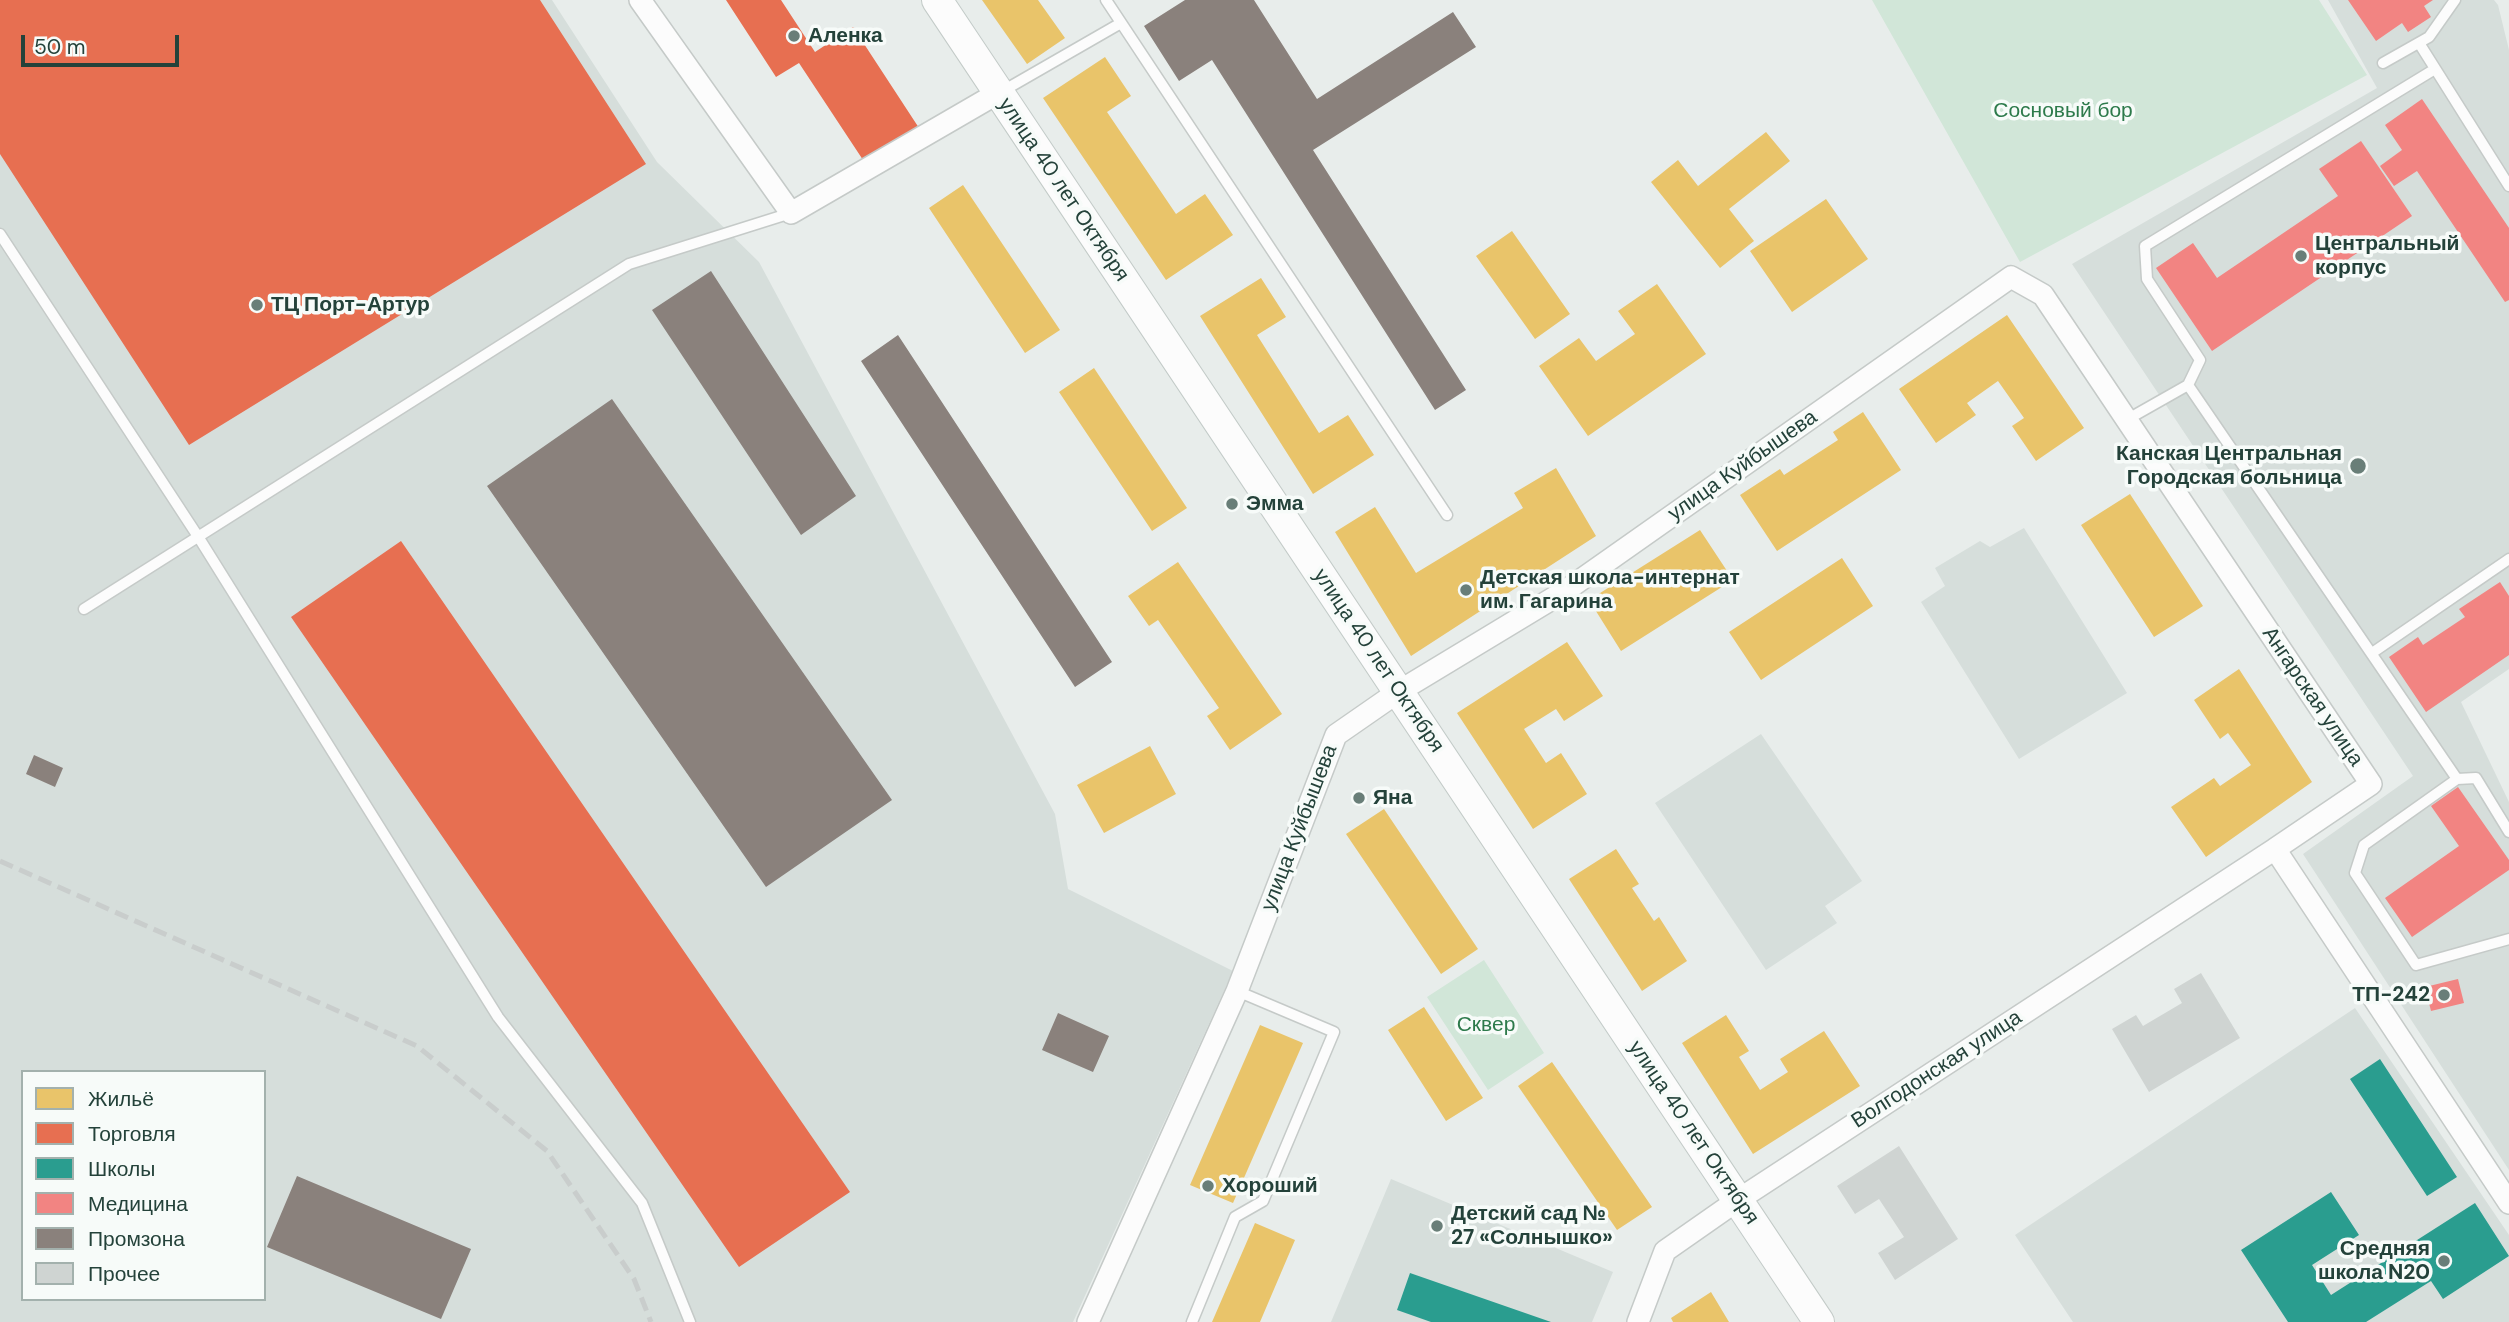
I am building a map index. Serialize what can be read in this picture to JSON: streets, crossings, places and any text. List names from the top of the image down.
{
  "streets": {
    "main road": ["улица 40 лет Октября"],
    "street": ["улица Куйбышева", "Ангарская улица", "Волгодонская улица"]
  },
  "crossings": [
    ["улица 40 лет Октября", "улица Куйбышева"],
    ["улица 40 лет Октября", "Волгодонская улица"],
    ["улица Куйбышева", "Ангарская улица"],
    ["Ангарская улица", "Волгодонская улица"]
  ],
  "parks": ["Сосновый бор", "Сквер"],
  "places": [
    "Аленка",
    "Центральный корпус",
    "ТЦ Порт-Артур",
    "Канская Центральная Городская больница",
    "Эмма",
    "Детская школа-интернат им. Гагарина",
    "Яна",
    "ТП-242",
    "Хороший",
    "Детский сад № 27 «Солнышко»",
    "Средняя школа N20"
  ],
  "legend": [
    "Жильё",
    "Торговля",
    "Школы",
    "Медицина",
    "Промзона",
    "Прочее"
  ],
  "scale_bar": "50 m"
}
